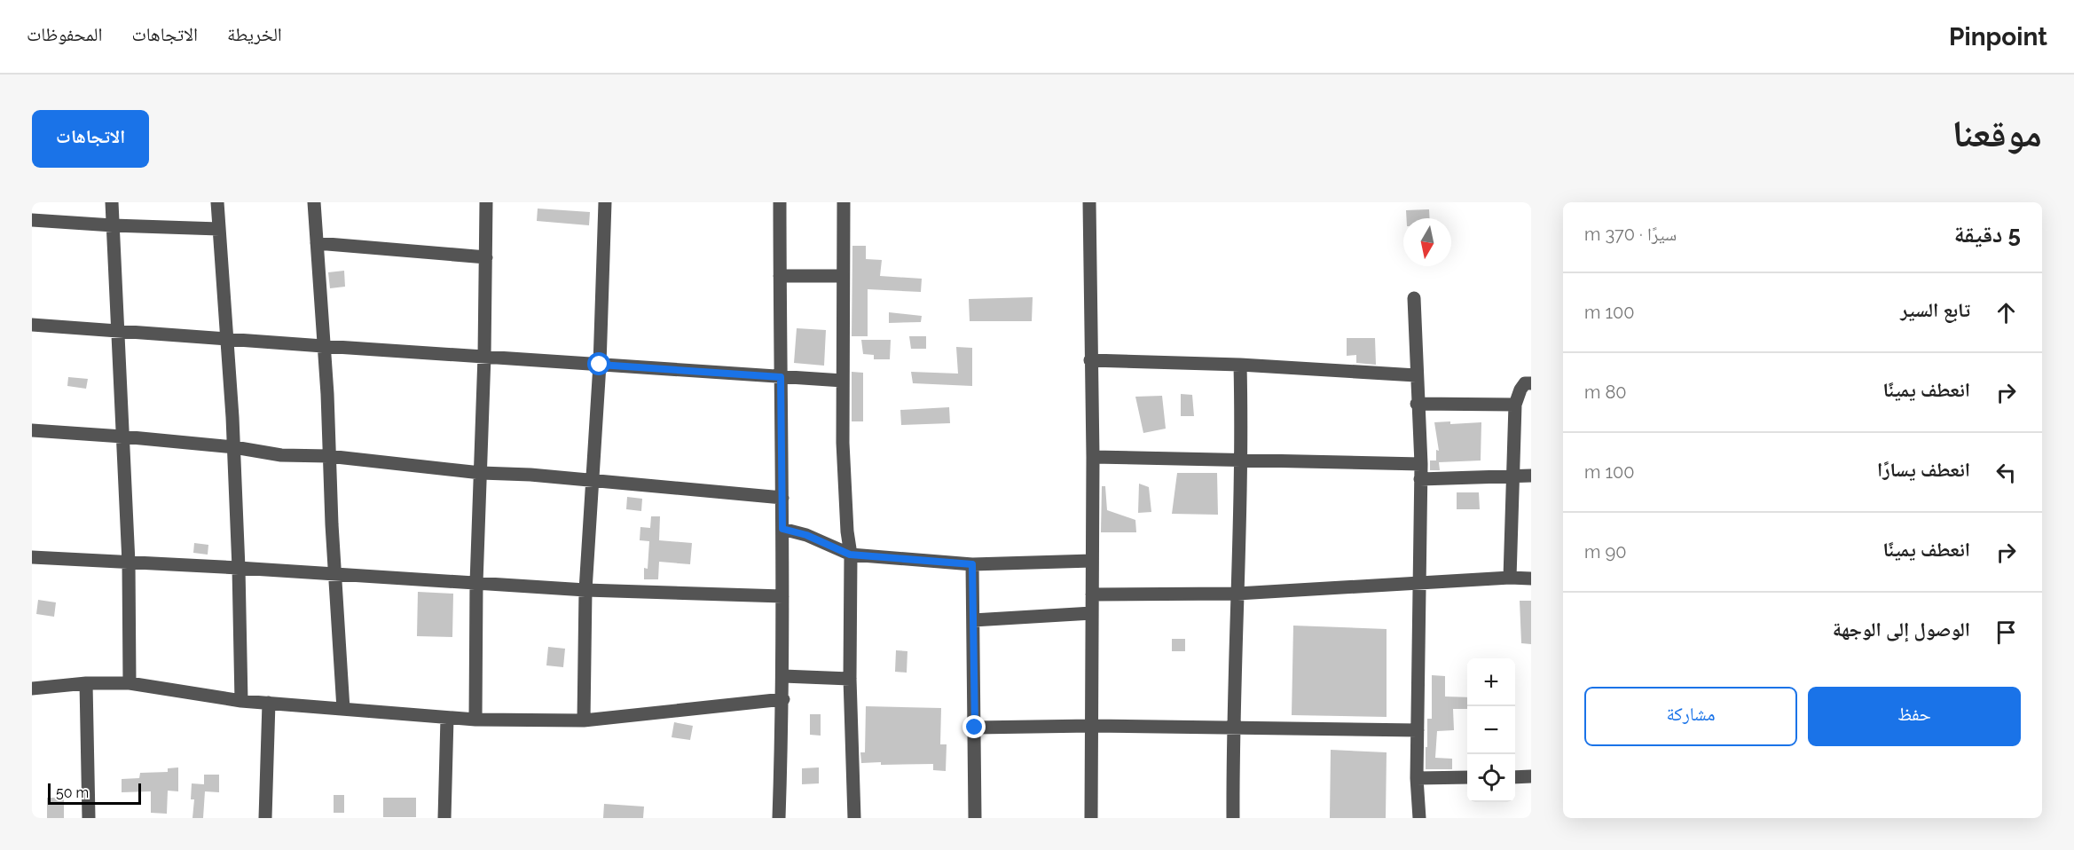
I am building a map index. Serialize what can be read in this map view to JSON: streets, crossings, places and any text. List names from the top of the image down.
{
  "scale_bar": "50 m",
  "north": "bottom",
  "page": {
    "header": "Pinpoint",
    "nav": ["الخريطة", "الاتجاهات", "المحفوظات"],
    "title": "موقعنا",
    "buttons": [
      "الاتجاهات",
      ["حفظ", "مشاركة"]
    ],
    "heading": ["5 دقيقة", "سيرًا · 370 m"],
    "list": [
      ["تابع السير", "100 m"],
      ["انعطف يمينًا", "80 m"],
      ["انعطف يسارًا", "100 m"],
      ["انعطف يمينًا", "90 m"],
      "الوصول إلى الوجهة"
    ],
    "map_buttons": ["+", "−"],
    "scale": "50 m"
  }
}
